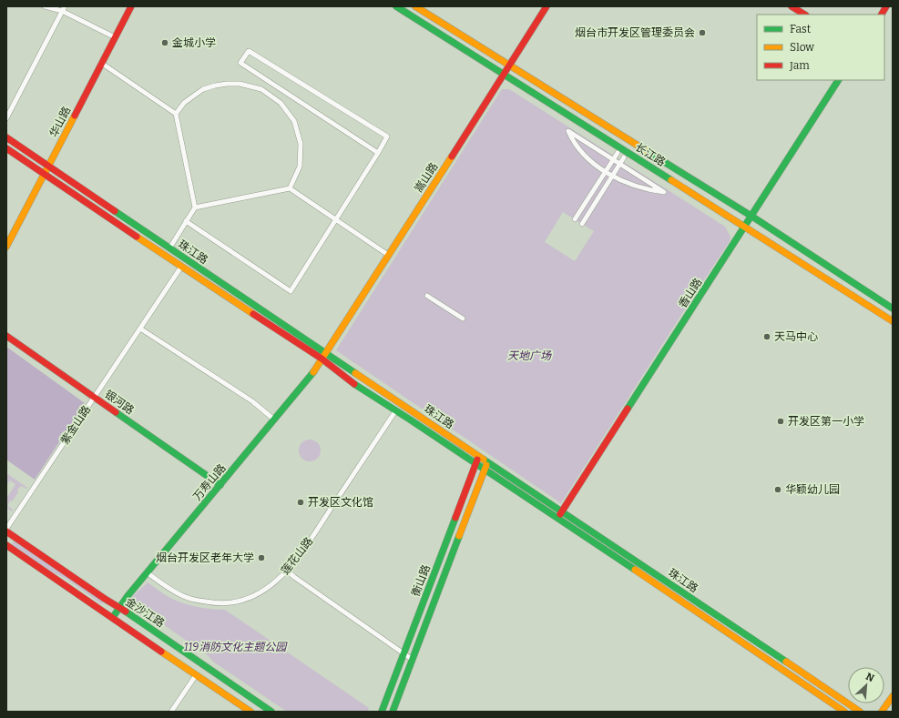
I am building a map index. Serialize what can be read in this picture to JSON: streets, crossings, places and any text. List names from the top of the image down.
{
  "streets": {
    "main road": [
      "华山路",
      "长江路",
      "嵩山路",
      "珠江路",
      "香山路",
      "银河路",
      "万寿山路",
      "衡山路",
      "金沙江路"
    ],
    "street": ["紫金山路", "莲花山路"]
  },
  "crossings": [
    ["华山路", "珠江路"],
    ["长江路", "嵩山路"],
    ["长江路", "香山路"],
    ["嵩山路", "珠江路"],
    ["嵩山路", "万寿山路"],
    ["珠江路", "香山路"],
    ["珠江路", "衡山路"],
    ["银河路", "紫金山路"],
    ["银河路", "万寿山路"],
    ["紫金山路", "金沙江路"],
    ["万寿山路", "莲花山路"],
    ["万寿山路", "金沙江路"]
  ],
  "parks": ["天地广场", "119消防文化主题公园"],
  "places": [
    "烟台市开发区管理委员会",
    "金城小学",
    "天马中心",
    "开发区第一小学",
    "华颖幼儿园",
    "开发区文化馆",
    "烟台开发区老年大学"
  ],
  "legend": ["Fast", "Slow", "Jam"],
  "north": "top right"
}
